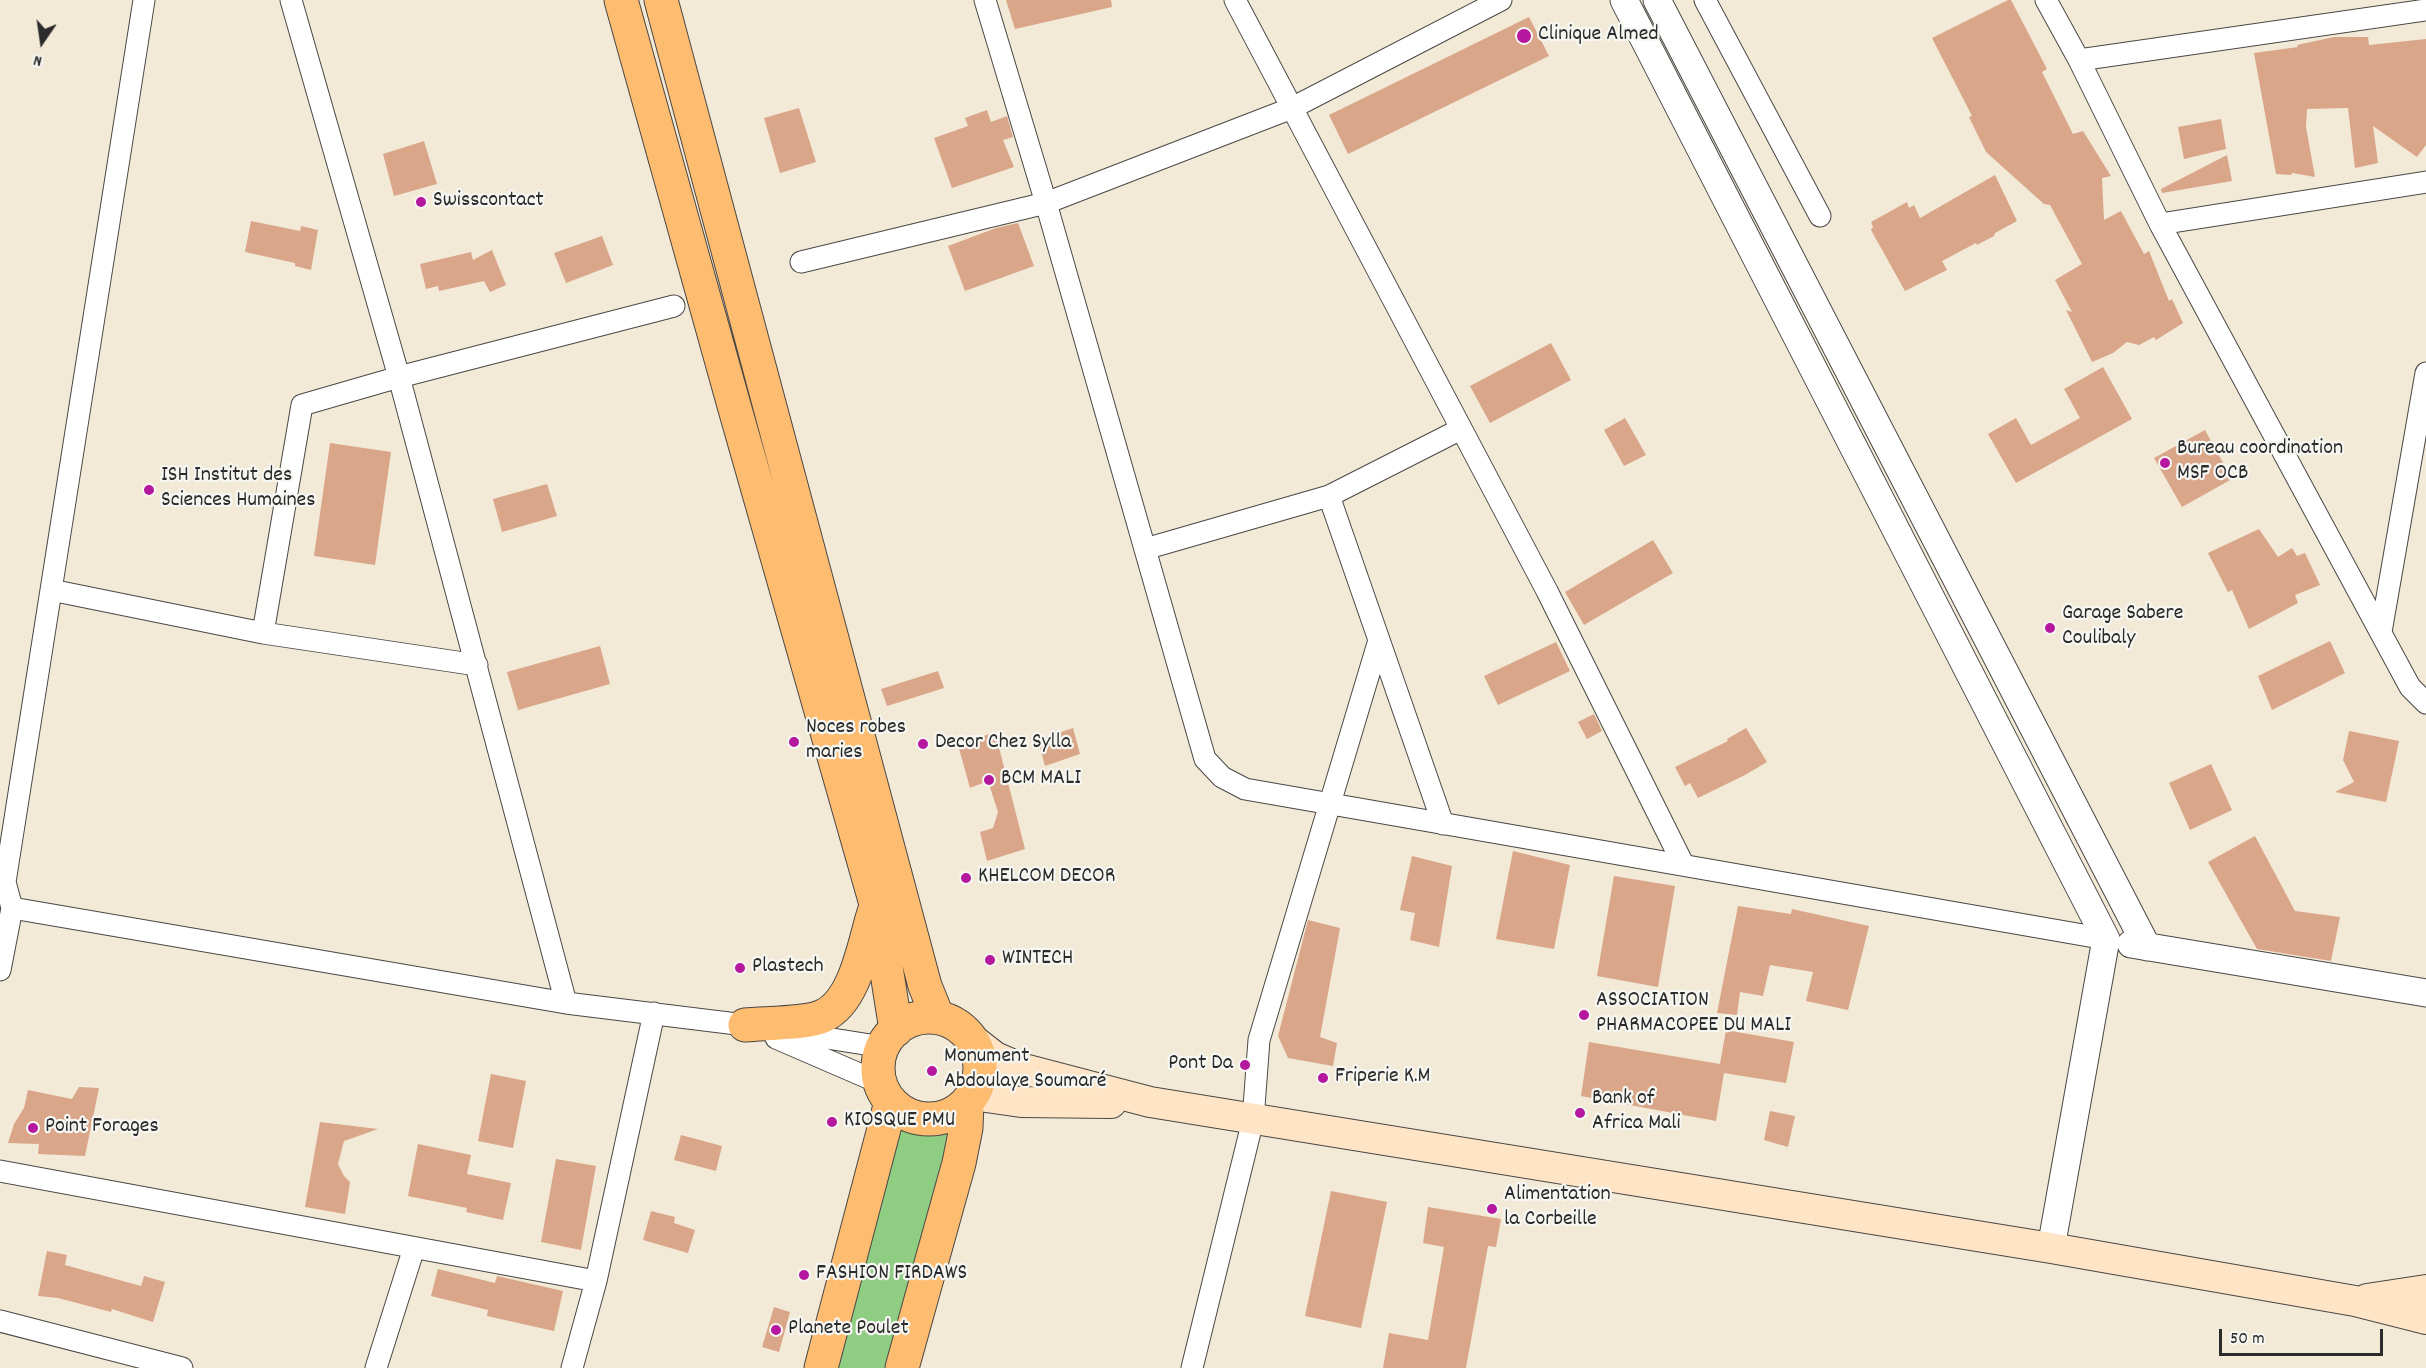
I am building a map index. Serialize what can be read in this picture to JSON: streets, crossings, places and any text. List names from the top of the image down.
{
  "places": [
    "Clinique Almed",
    "Swisscontact",
    "Bureau coordination MSF OCB",
    "ISH Institut des Sciences Humaines",
    "Garage Sabere Coulibaly",
    "Noces robes maries",
    "Decor Chez Sylla",
    "BCM MALI",
    "KHELCOM DECOR",
    "WINTECH",
    "Plastech",
    "ASSOCIATION PHARMACOPEE DU MALI",
    "Pont Da",
    "Monument Abdoulaye Soumaré",
    "Friperie K.M",
    "Bank of Africa Mali",
    "KIOSQUE PMU",
    "Point Forages",
    "Alimentation la Corbeille",
    "FASHION FIRDAWS",
    "Planete Poulet"
  ],
  "scale_bar": "50 m",
  "north": "bottom"
}
